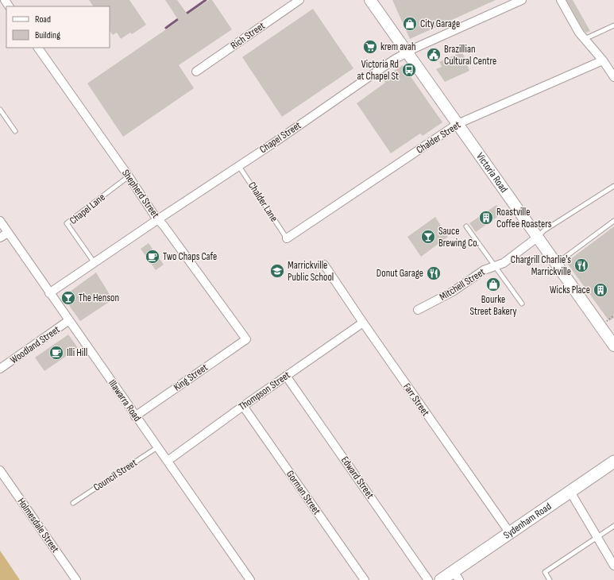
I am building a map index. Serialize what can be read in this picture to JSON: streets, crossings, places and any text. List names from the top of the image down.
{
  "streets": {
    "main road": ["Victoria Road", "Sydenham Road"],
    "street": [
      "Rich Street",
      "Chapel Street",
      "Chalder Street",
      "Shepherd Street",
      "Mitchell Street",
      "Woodland Street",
      "King Street",
      "Thompson Street",
      "Farr Street",
      "Illawarra Road",
      "Edward Street",
      "Gorman Street",
      "Holmesdale Street"
    ],
    "lane": ["Chalder Lane", "Chapel Lane", "Council Street"]
  },
  "crossings": [
    ["Chapel Street", "Victoria Road"],
    ["Chapel Street", "Shepherd Street"],
    ["Chapel Street", "Chalder Lane"],
    ["Chapel Street", "Chapel Lane"],
    ["Chapel Street", "Illawarra Road"],
    ["Chalder Street", "Victoria Road"],
    ["Chalder Street", "Chalder Lane"],
    ["Victoria Road", "Mitchell Street"],
    ["Shepherd Street", "Chapel Lane"],
    ["Shepherd Street", "King Street"],
    ["Woodland Street", "Illawarra Road"],
    ["King Street", "Illawarra Road"],
    ["Thompson Street", "Farr Street"],
    ["Thompson Street", "Illawarra Road"],
    ["Thompson Street", "Edward Street"],
    ["Thompson Street", "Gorman Street"],
    ["Farr Street", "Sydenham Road"],
    ["Illawarra Road", "Council Street"]
  ],
  "places": {
    "shop": ["City Garage", "Bourke Street Bakery"],
    "supermarket": ["krem avah"],
    "public building": ["Brazillian Cultural Centre"],
    "bus stop": ["Victoria Rd at Chapel St"],
    "building": ["Roastville Coffee Roasters", "Wicks Place"],
    "bar": ["Sauce Brewing Co.", "The Henson"],
    "cafe": ["Two Chaps Cafe", "Illi Hill"],
    "restaurant": ["Chargrill Charlie's Marrickville", "Donut Garage"],
    "school or university": ["Marrickville Public School"]
  },
  "legend": ["Road", "Building"]
}
